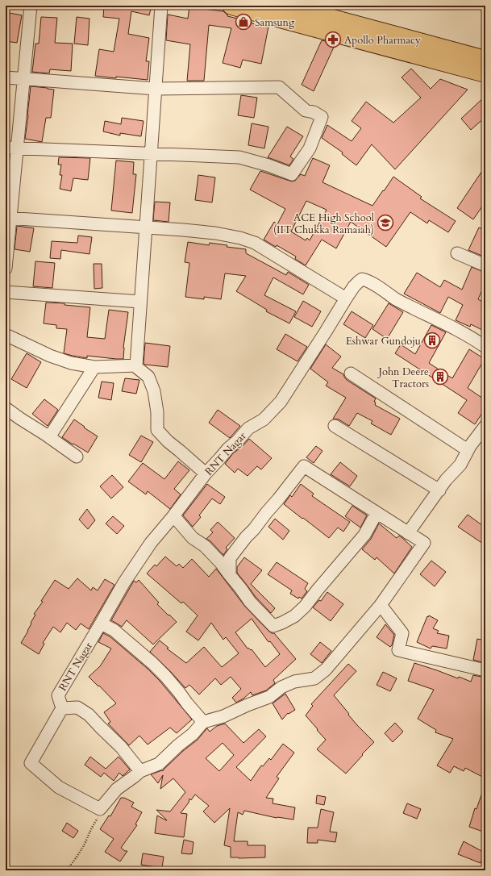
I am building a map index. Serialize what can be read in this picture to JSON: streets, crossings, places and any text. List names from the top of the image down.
{
  "streets": {
    "street": ["RNT Nagar"]
  },
  "places": {
    "shop": ["Samsung"],
    "pharmacy": ["Apollo Pharmacy"],
    "school or university": ["ACE High School (IIT Chukka Ramaiah)"],
    "building": ["Eshwar Gundoju", "John Deere Tractors"]
  }
}
